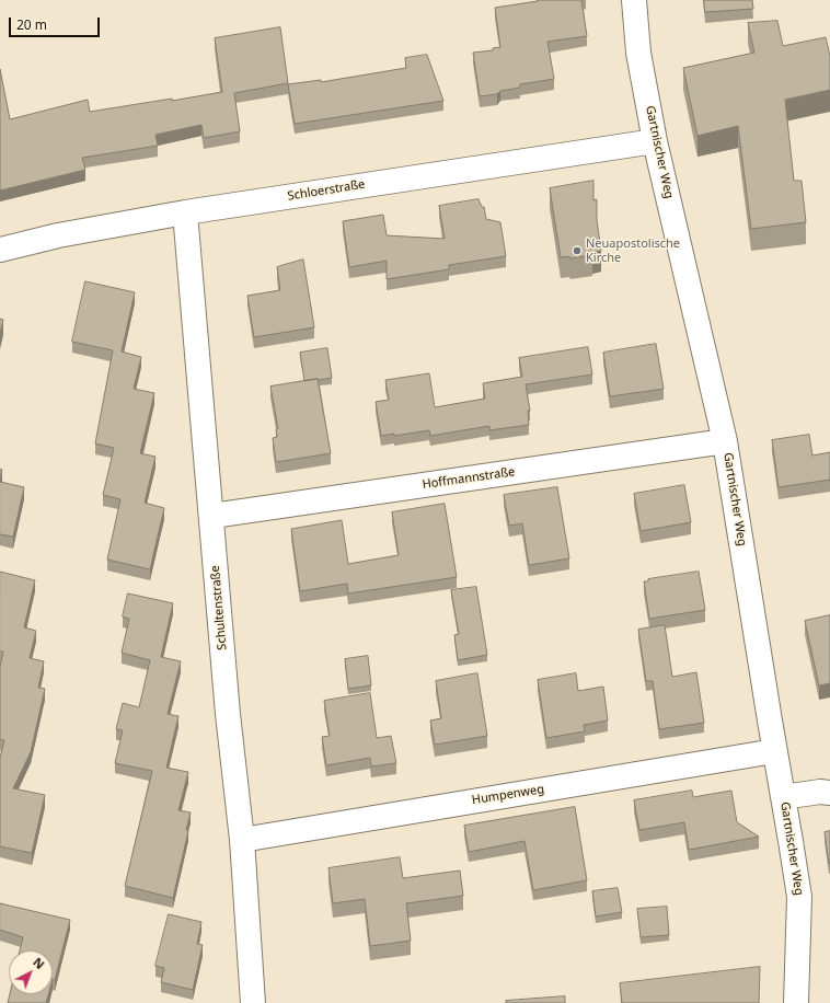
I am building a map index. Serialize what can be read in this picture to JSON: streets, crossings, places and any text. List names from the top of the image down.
{
  "streets": {
    "street": [
      "Gartnischer Weg",
      "Schloerstraße",
      "Hoffmannstraße",
      "Schultenstraße",
      "Humpenweg"
    ]
  },
  "crossings": [
    ["Gartnischer Weg", "Schloerstraße"],
    ["Gartnischer Weg", "Hoffmannstraße"],
    ["Gartnischer Weg", "Humpenweg"],
    ["Schloerstraße", "Schultenstraße"],
    ["Hoffmannstraße", "Schultenstraße"],
    ["Schultenstraße", "Humpenweg"]
  ],
  "places": ["Neuapostolische Kirche"],
  "scale_bar": "20 m",
  "north": "top right"
}
